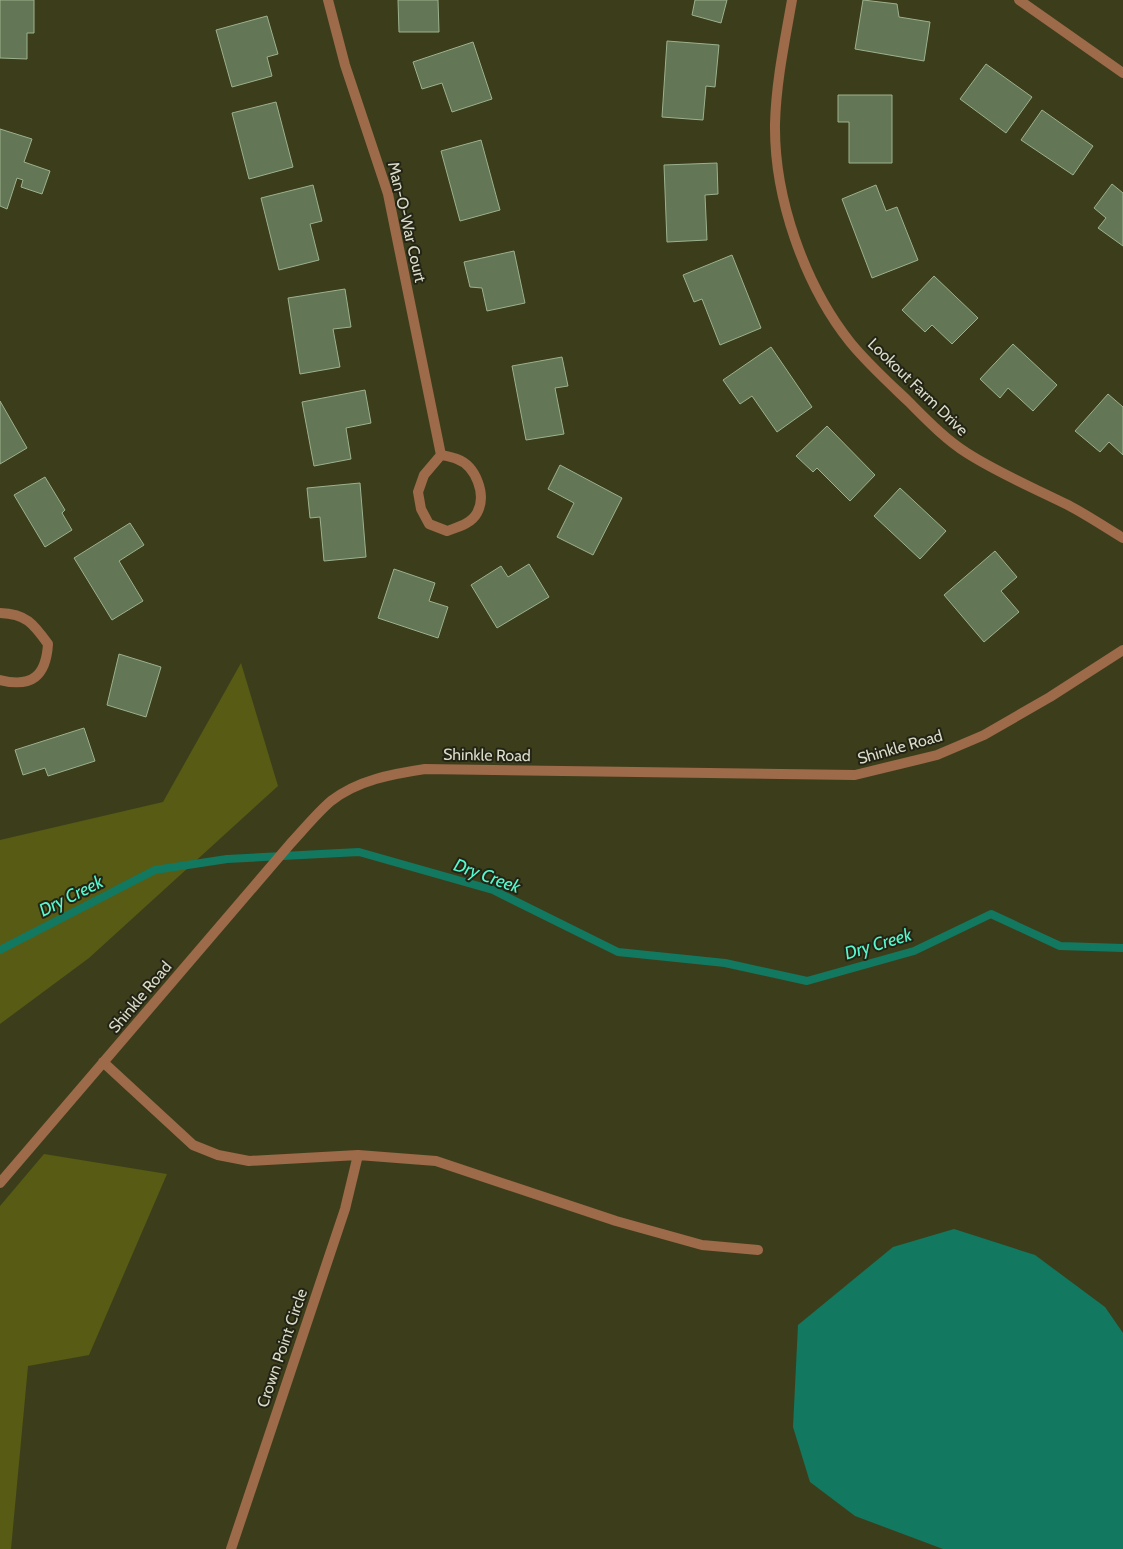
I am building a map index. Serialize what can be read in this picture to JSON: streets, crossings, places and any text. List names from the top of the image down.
{
  "streets": {
    "street": [
      "Man-O-War Court",
      "Lookout Farm Drive",
      "Shinkle Road",
      "Crown Point Circle"
    ]
  },
  "water": ["Dry Creek"]
}
